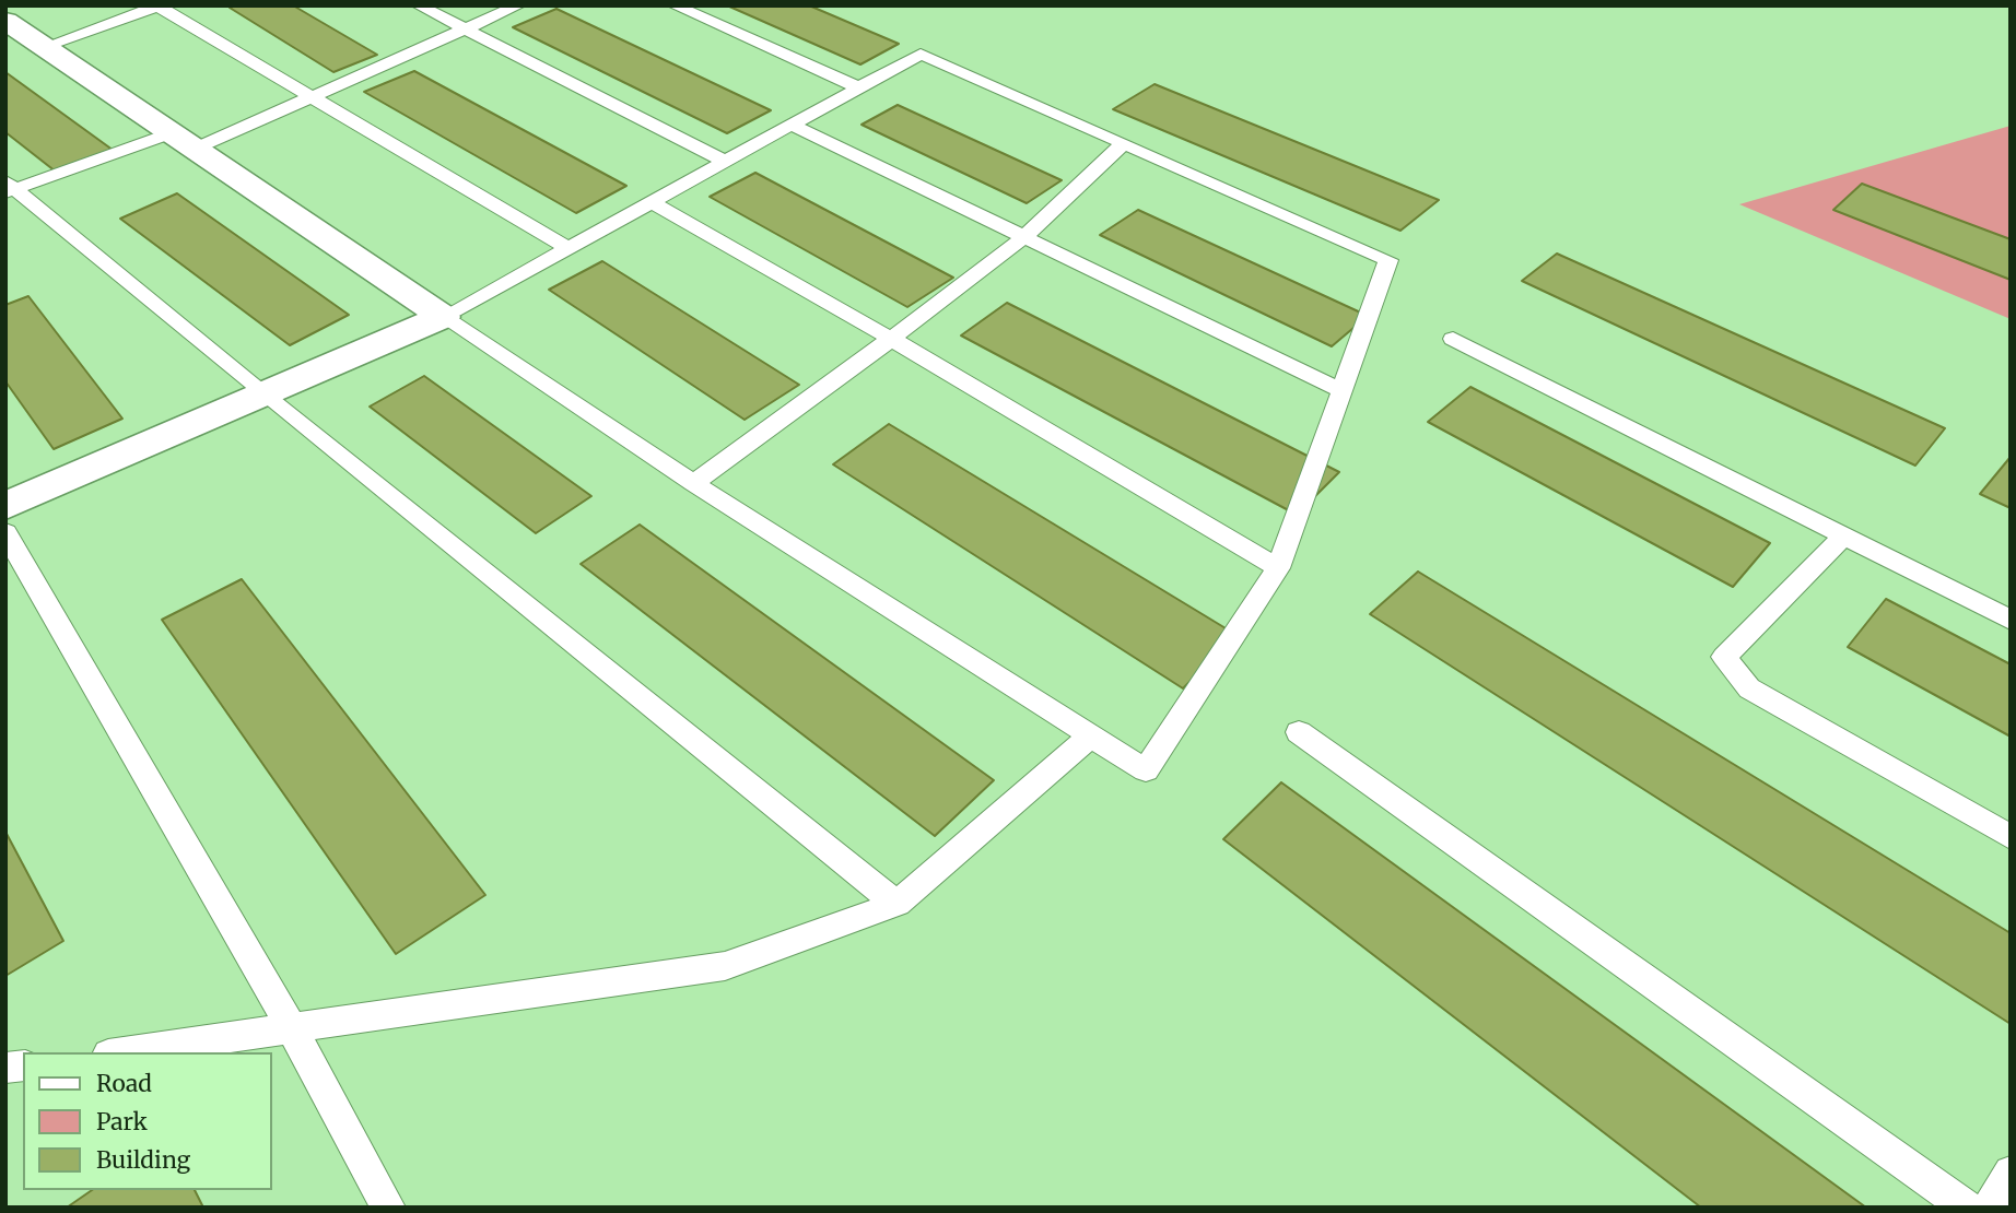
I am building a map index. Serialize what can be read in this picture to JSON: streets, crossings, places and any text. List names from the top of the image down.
{
  "legend": ["Road", "Park", "Building"]
}
